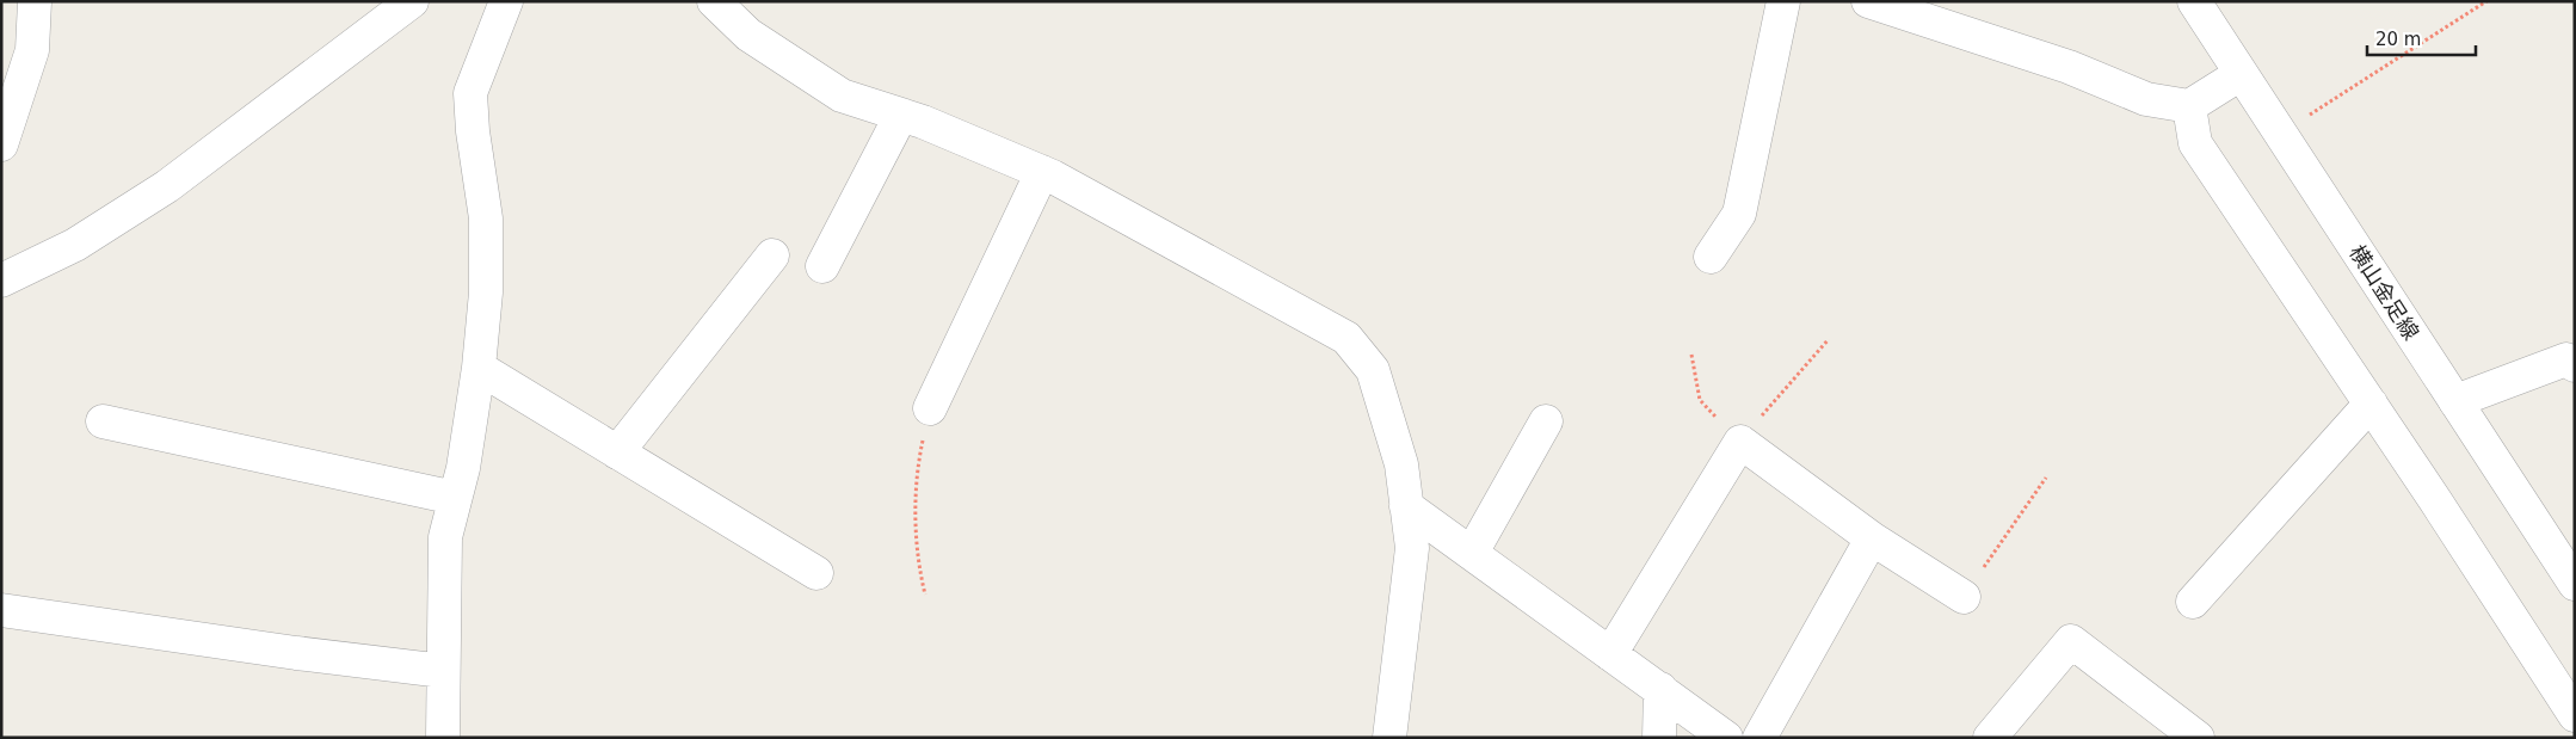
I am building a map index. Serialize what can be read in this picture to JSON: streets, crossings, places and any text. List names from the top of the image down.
{
  "streets": {
    "street": ["横山金足線"]
  },
  "scale_bar": "20 m"
}
